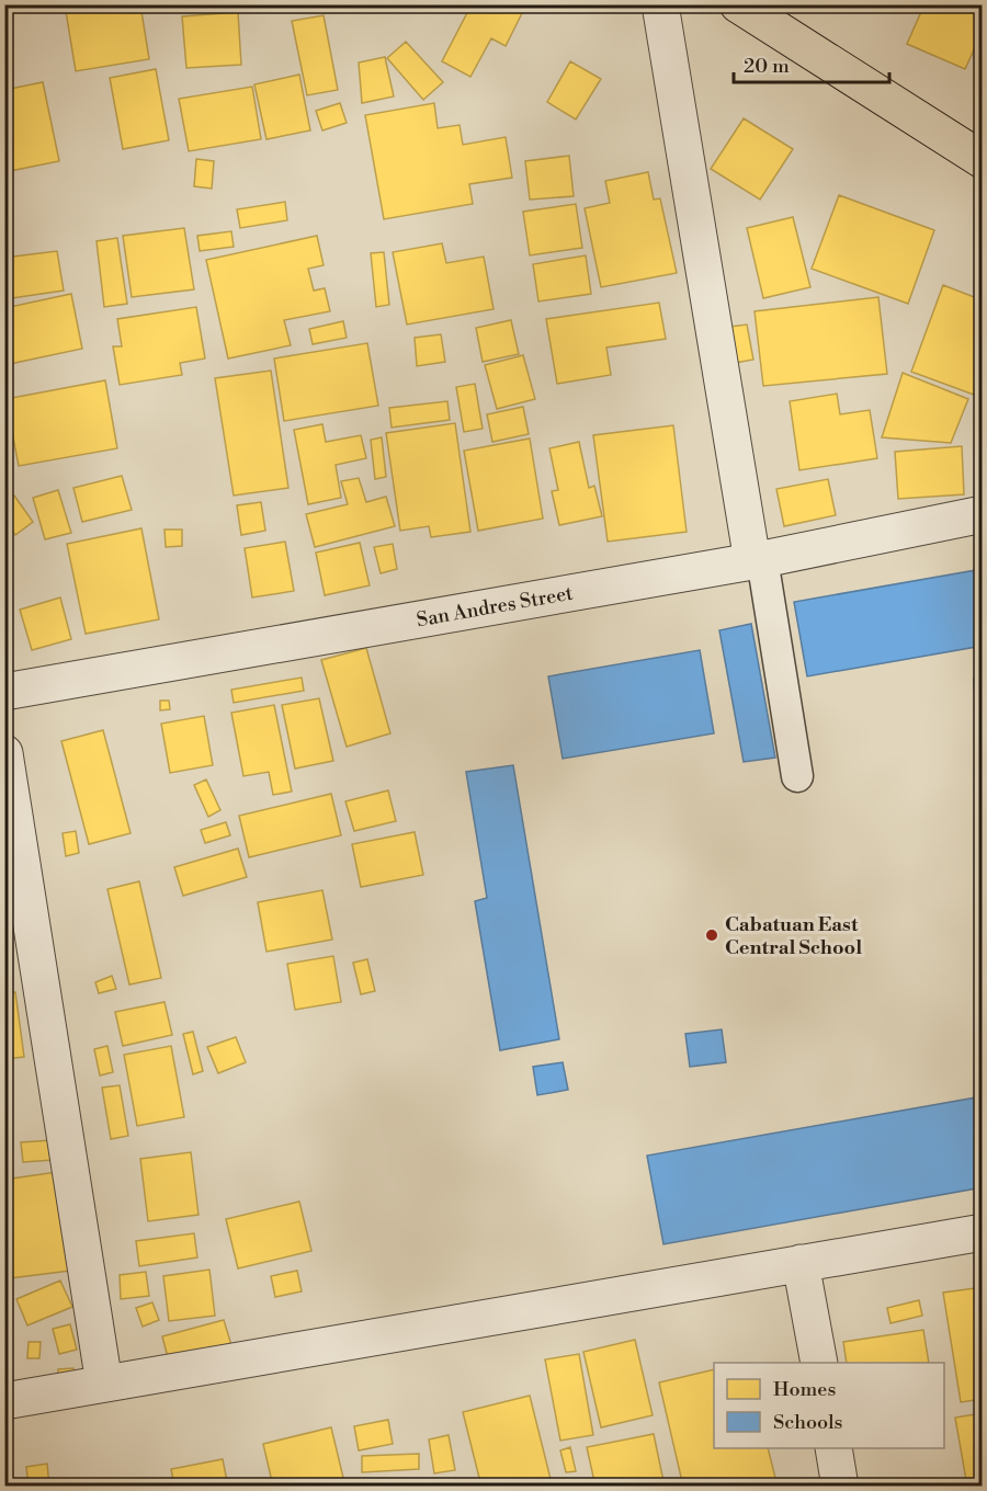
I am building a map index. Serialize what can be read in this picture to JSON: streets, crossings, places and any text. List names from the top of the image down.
{
  "streets": {
    "street": ["San Andres Street"]
  },
  "places": ["Cabatuan East Central School"],
  "legend": ["Homes", "Schools"],
  "scale_bar": "20 m"
}
